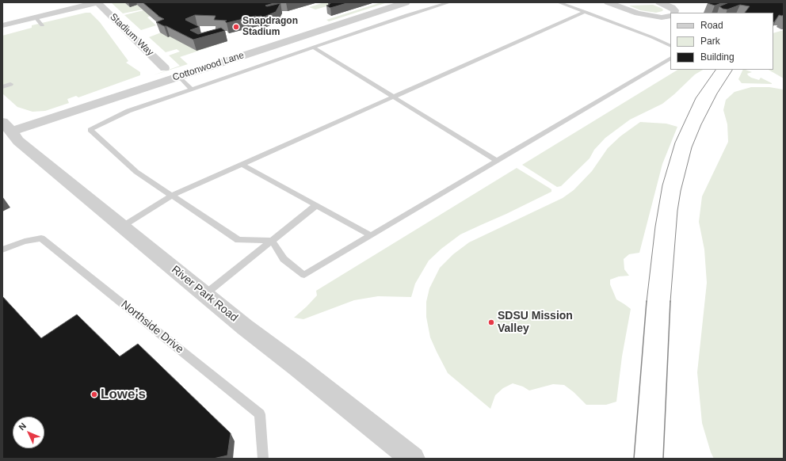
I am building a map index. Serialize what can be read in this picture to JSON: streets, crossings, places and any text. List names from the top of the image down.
{
  "streets": {
    "street": ["Stadium Way", "Cottonwood Lane", "River Park Road"],
    "lane": ["Northside Drive"]
  },
  "crossings": [
    ["Cottonwood Lane", "River Park Road"]
  ],
  "places": ["Snapdragon Stadium", "SDSU Mission Valley", "Lowe's"],
  "legend": ["Road", "Park", "Building"],
  "north": "top left"
}
